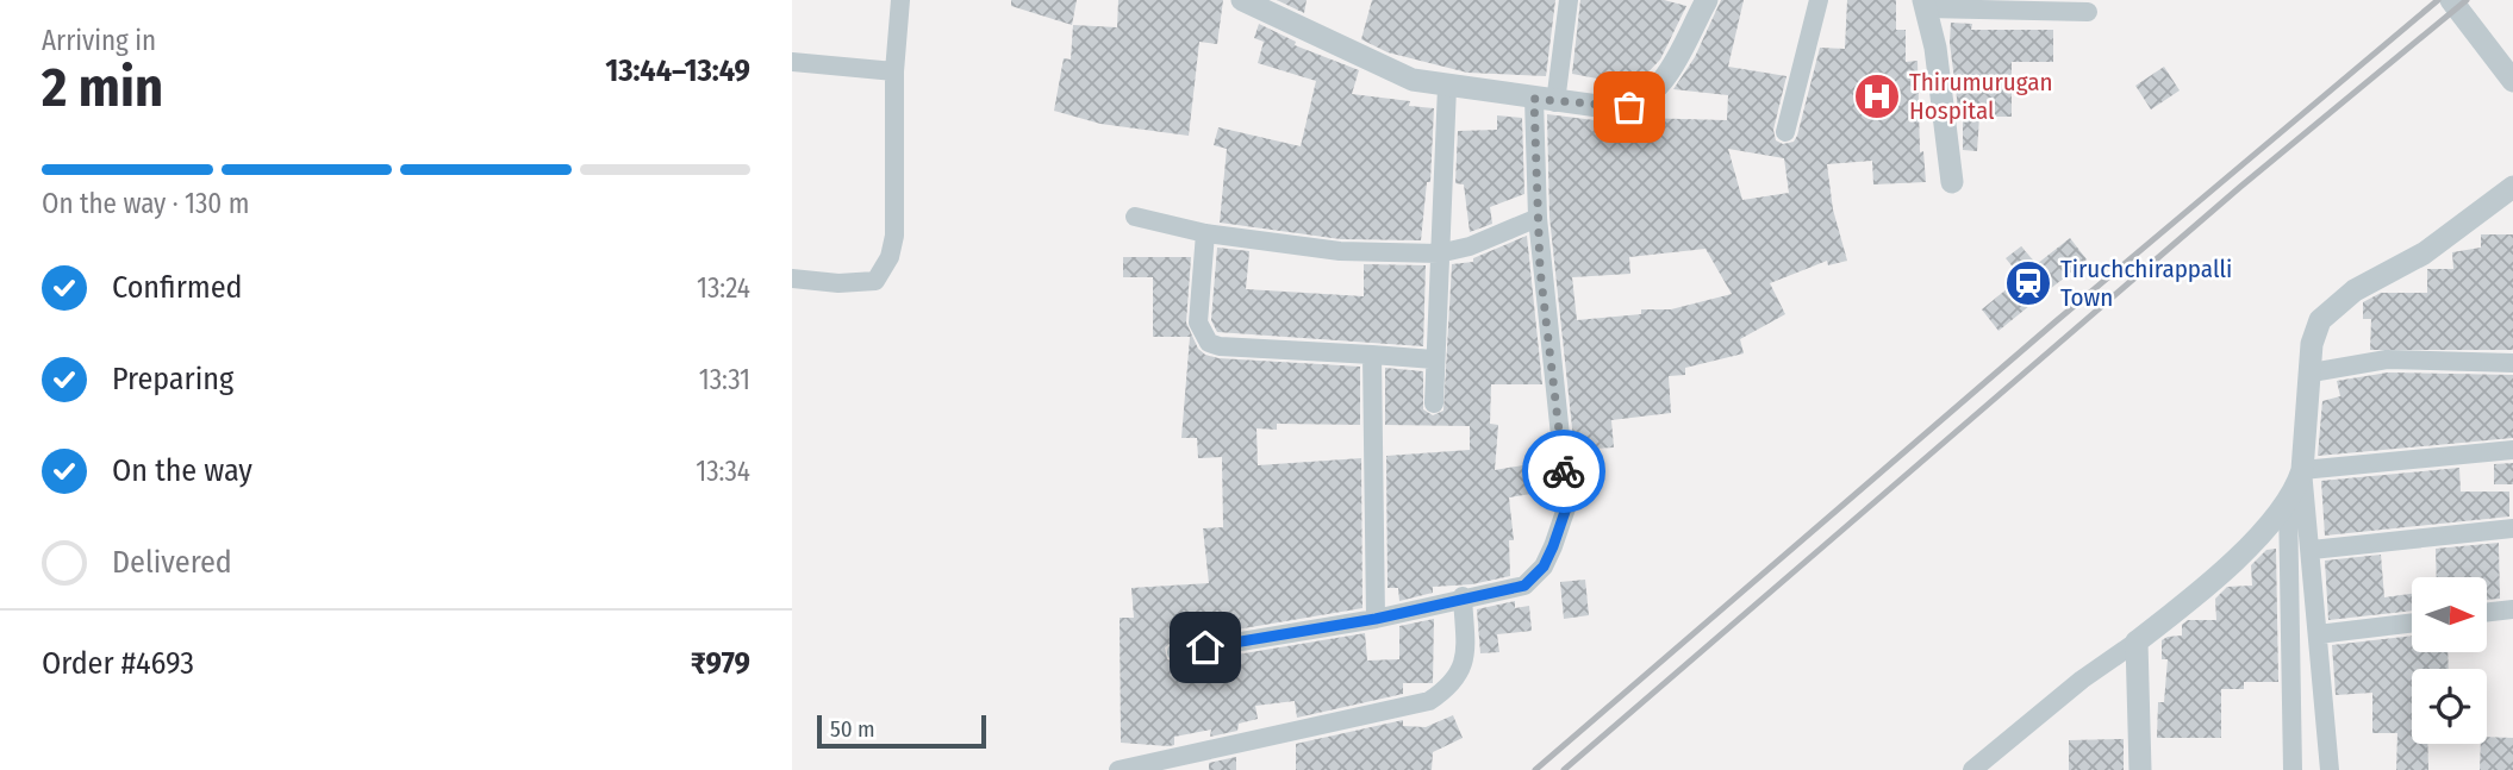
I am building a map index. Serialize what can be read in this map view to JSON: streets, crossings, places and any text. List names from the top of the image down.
{
  "places": {
    "hospital": ["Thirumurugan Hospital"],
    "station": ["Tiruchchirappalli Town"]
  },
  "scale_bar": "50 m",
  "north": "right",
  "page": {
    "heading": ["2 min", "Arriving in", "13:44–13:49"],
    "panel": ["Order #4693", "₹979"],
    "bar": "On the way · 130 m",
    "list": [
      ["Confirmed", "13:24"],
      ["Preparing", "13:31"],
      ["On the way", "13:34"],
      "Delivered"
    ],
    "scale": "50 m"
  }
}
